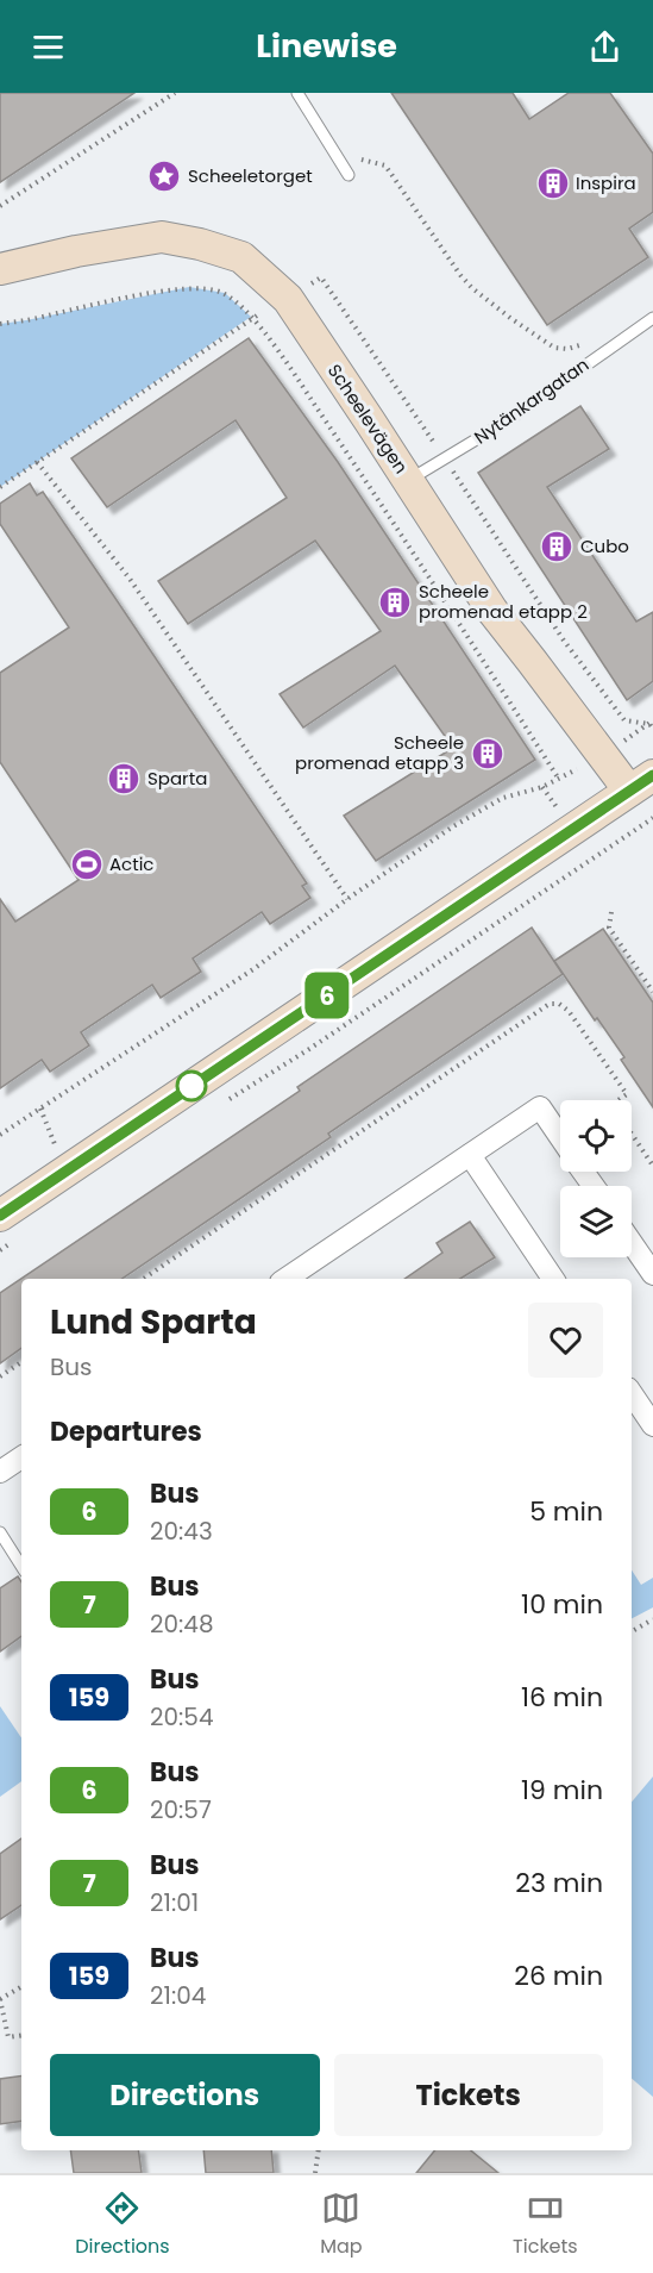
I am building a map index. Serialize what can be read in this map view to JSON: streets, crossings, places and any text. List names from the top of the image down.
{
  "streets": {
    "street": ["Scheelevägen"],
    "lane": ["Nytänkargatan"]
  },
  "crossings": [
    ["Nytänkargatan", "Scheelevägen"]
  ],
  "places": {
    "place": ["Scheeletorget"],
    "building": [
      "Inspira",
      "Cubo",
      "Scheele promenad etapp 2",
      "Scheele promenad etapp 3",
      "Sparta"
    ],
    "sports": ["Actic"]
  },
  "lines": ["bus line 6"],
  "page": {
    "header": "Linewise",
    "on_map": "6",
    "heading": [
      ["Lund Sparta", "Bus"],
      "Departures"
    ],
    "list": [
      {
        "mark": "6",
        "name": "Bus",
        "note": "20:43",
        "value": "5 min"
      },
      {
        "mark": "7",
        "name": "Bus",
        "note": "20:48",
        "value": "10 min"
      },
      {
        "mark": "159",
        "name": "Bus",
        "note": "20:54",
        "value": "16 min"
      },
      {
        "mark": "6",
        "name": "Bus",
        "note": "20:57",
        "value": "19 min"
      },
      {
        "mark": "7",
        "name": "Bus",
        "note": "21:01",
        "value": "23 min"
      },
      {
        "mark": "159",
        "name": "Bus",
        "note": "21:04",
        "value": "26 min"
      }
    ],
    "buttons": ["Directions", "Tickets"],
    "tabs": ["Directions", "Map", "Tickets"]
  }
}
